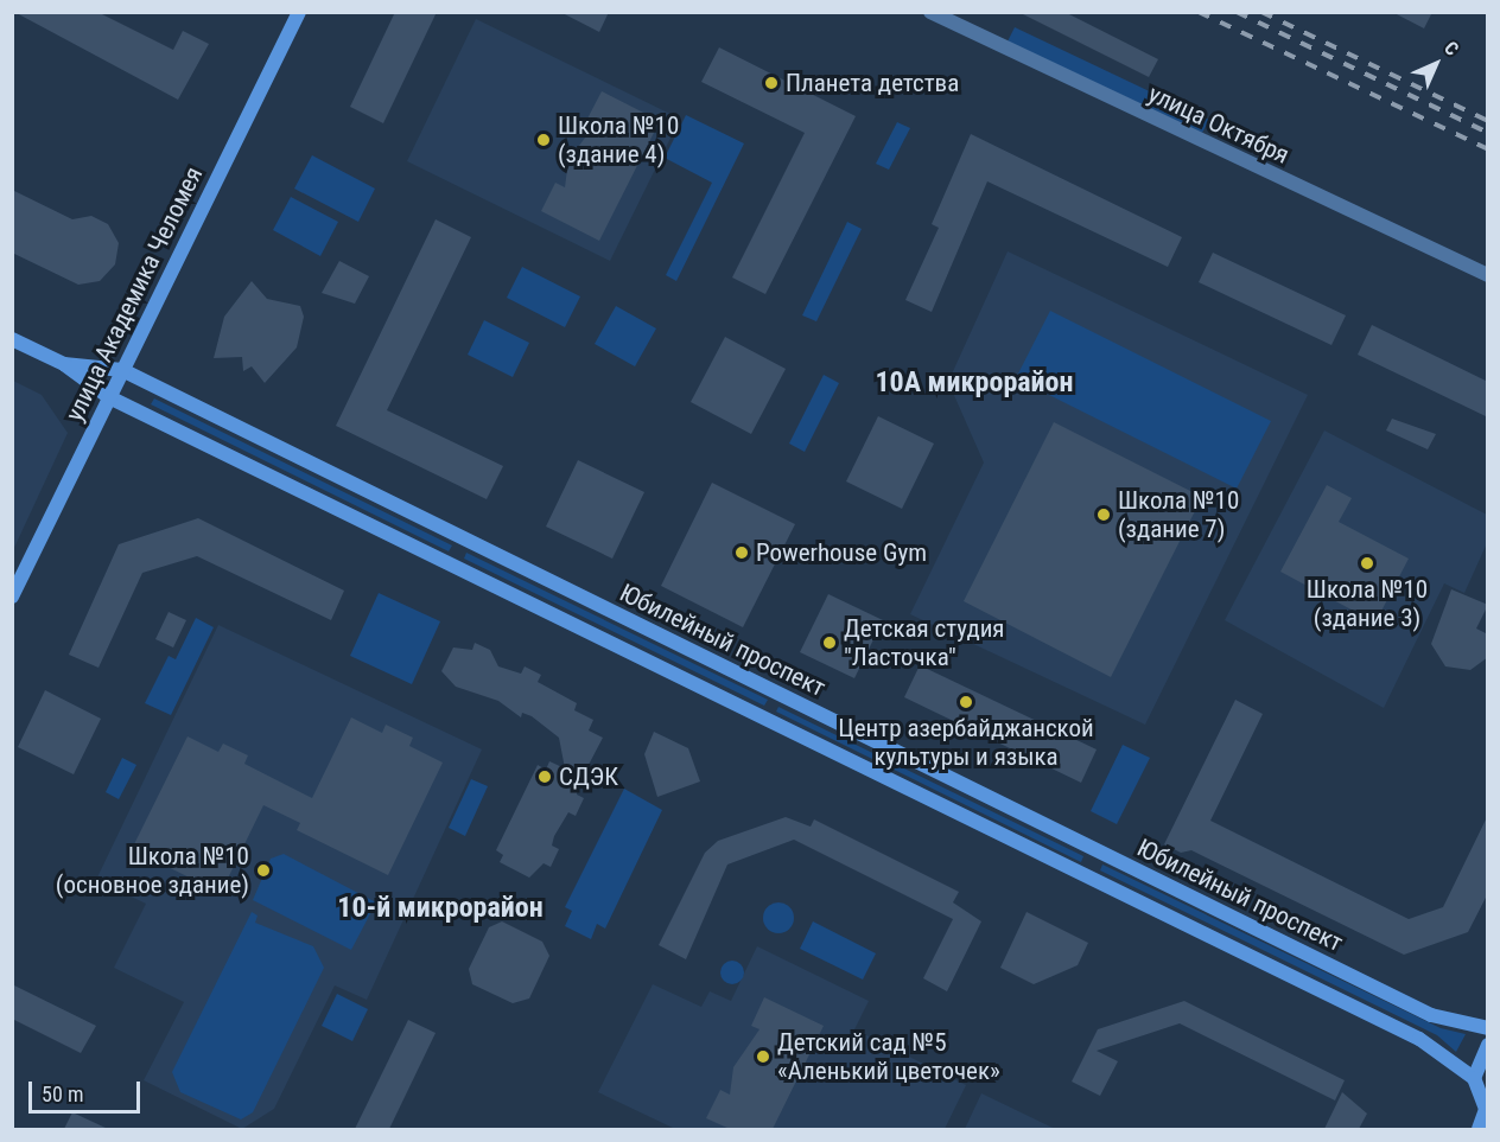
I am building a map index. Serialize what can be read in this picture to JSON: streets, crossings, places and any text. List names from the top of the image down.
{
  "streets": {
    "street": ["улица Октября", "улица Академика Челомея", "Юбилейный проспект"]
  },
  "crossings": [
    ["улица Академика Челомея", "Юбилейный проспект"]
  ],
  "districts": ["10А микрорайон", "10-й микрорайон"],
  "places": [
    "Планета детства",
    "Школа №10 (здание 4)",
    "Школа №10 (здание 7)",
    "Powerhouse Gym",
    "Школа №10 (здание 3)",
    "Детская студия \"Ласточка\"",
    "Центр азербайджанской культуры и языка",
    "СДЭК",
    "Школа №10 (основное здание)",
    "Детский сад №5 «Аленький цветочек»"
  ],
  "scale_bar": "50 m",
  "north": "top right"
}
